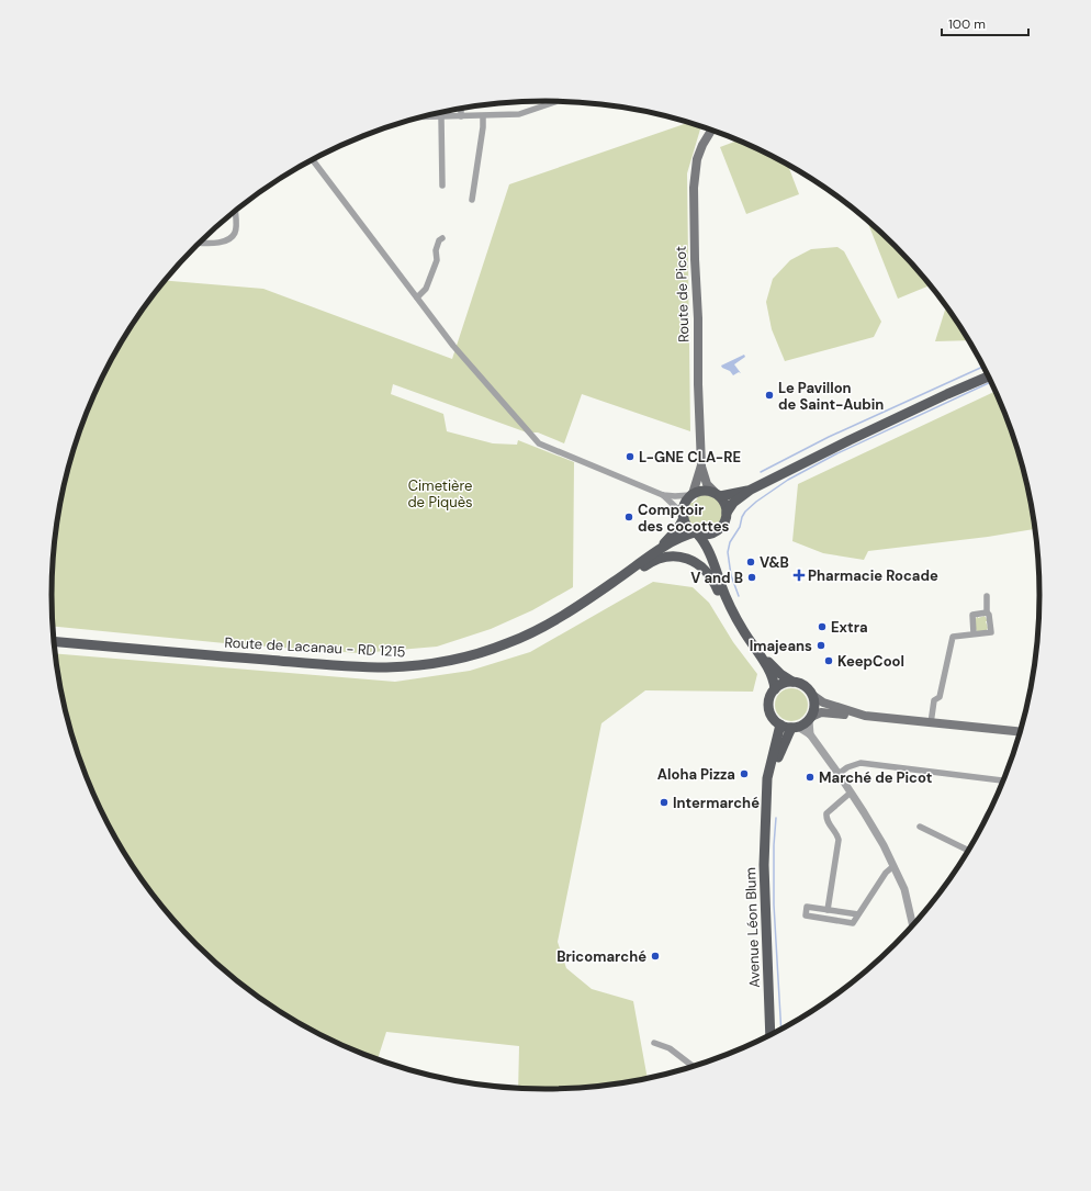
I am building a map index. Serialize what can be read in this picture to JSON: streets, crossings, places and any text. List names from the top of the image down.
{
  "streets": {
    "main road": ["Route de Picot", "Route de Lacanau - RD 1215", "Avenue Léon Blum"]
  },
  "parks": ["Cimetière de Piquès"],
  "places": {
    "other": [
      "Le Pavillon de Saint-Aubin",
      "L-GNE CLA-RE",
      "Comptoir des cocottes",
      "V&B",
      "V and B",
      "Extra",
      "Imajeans",
      "KeepCool",
      "Aloha Pizza",
      "Marché de Picot",
      "Intermarché",
      "Bricomarché"
    ],
    "health": ["Pharmacie Rocade"]
  },
  "scale_bar": "100 m"
}
